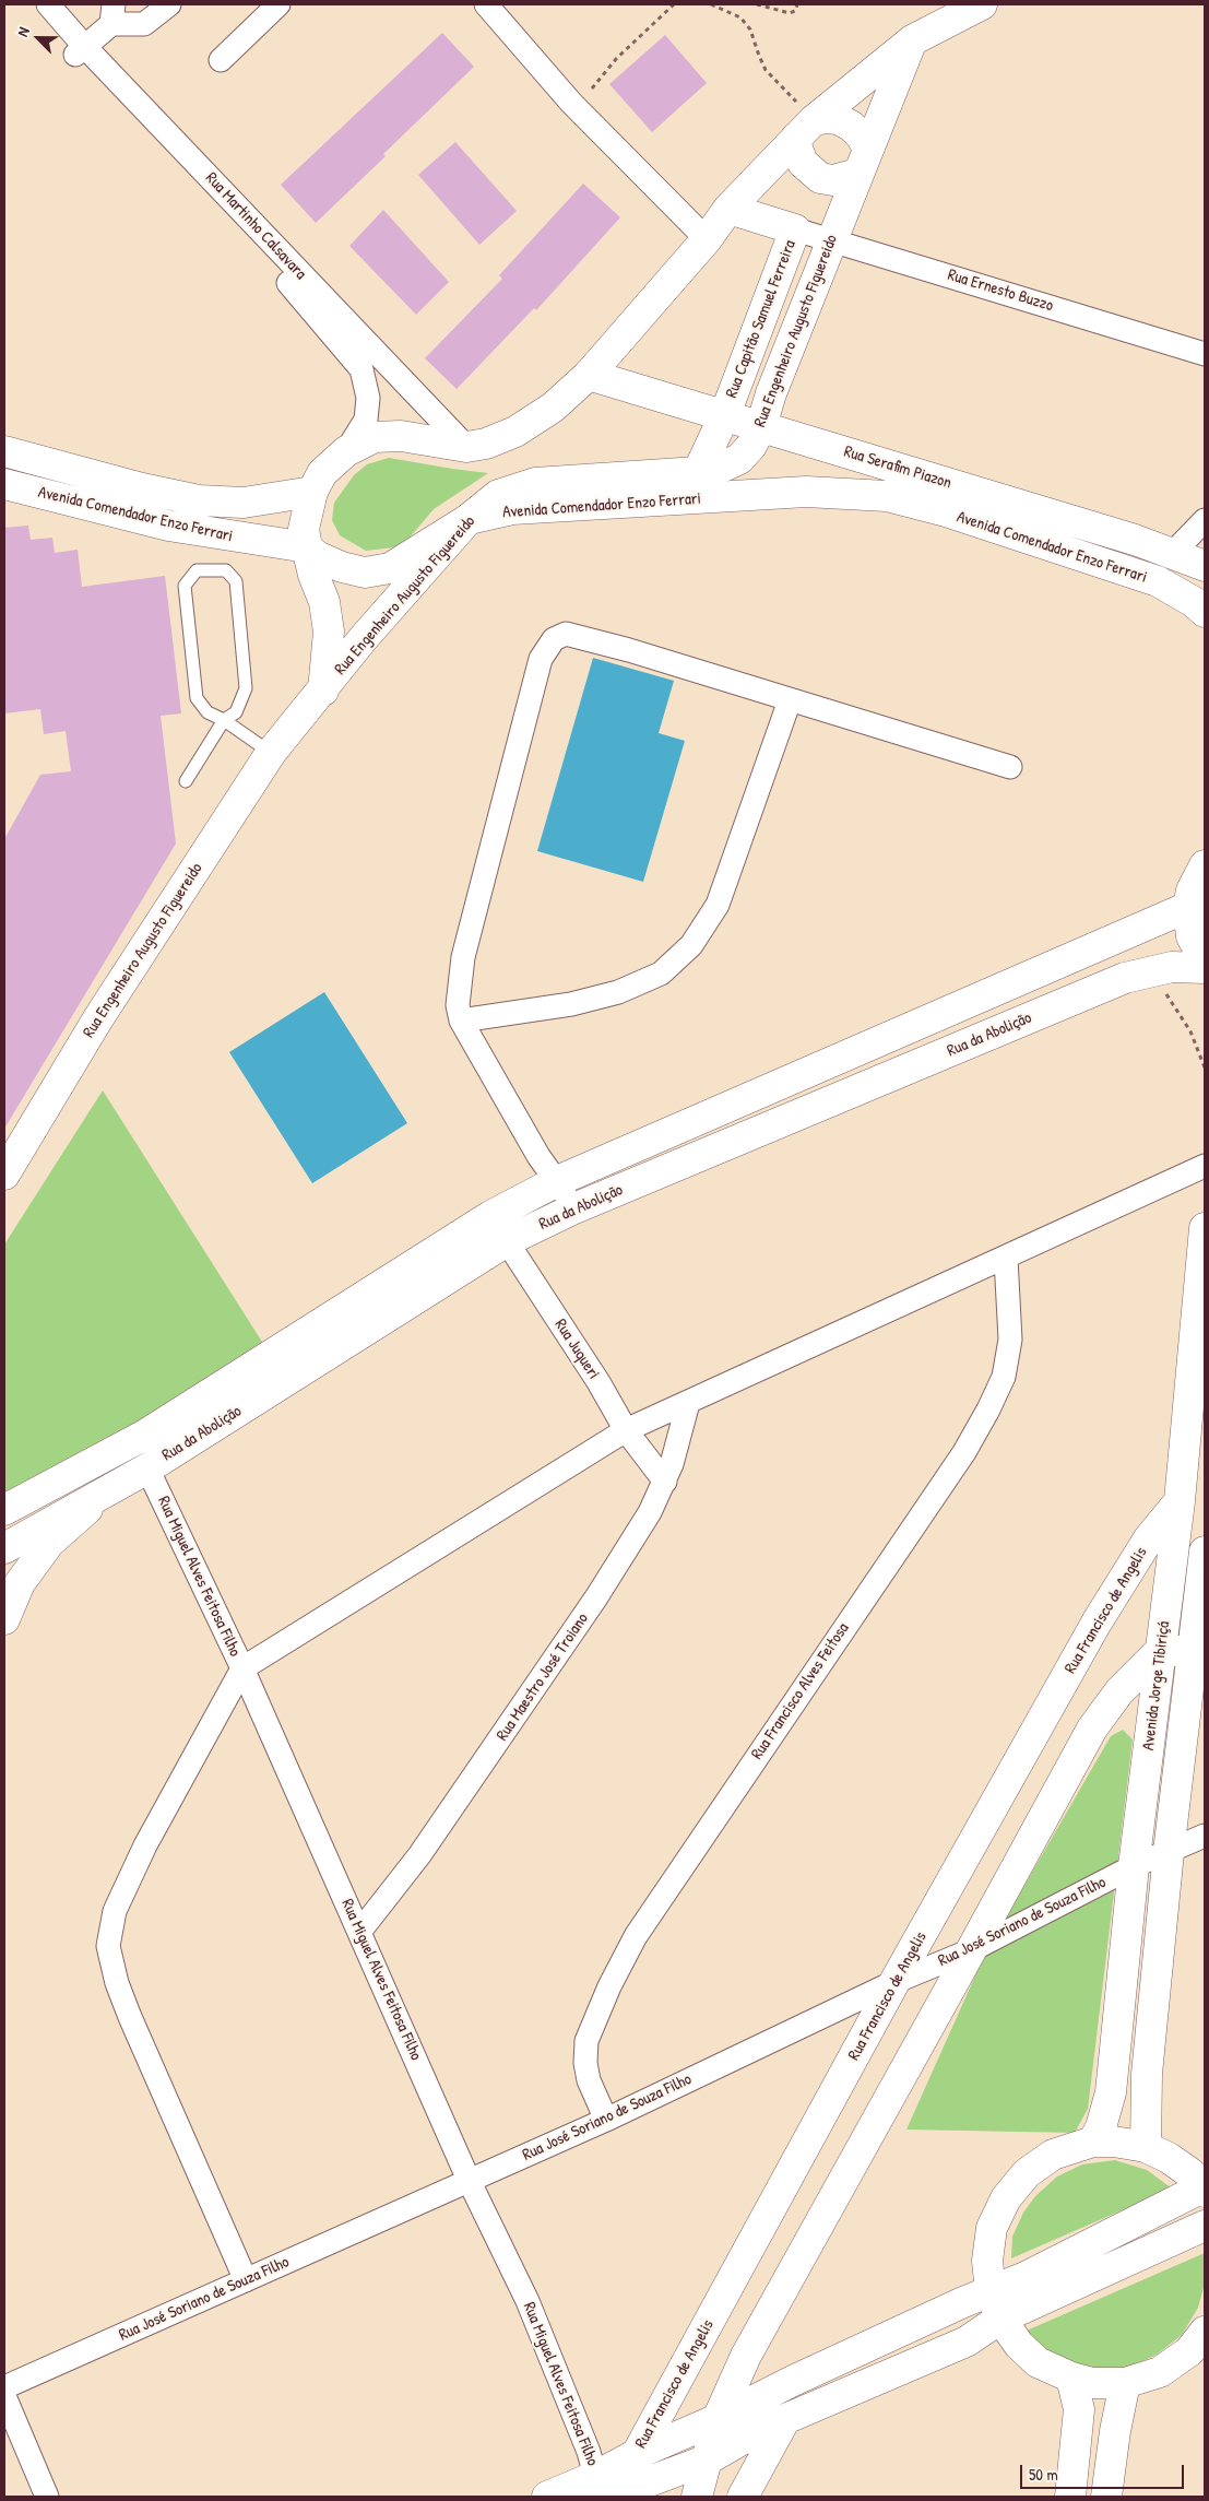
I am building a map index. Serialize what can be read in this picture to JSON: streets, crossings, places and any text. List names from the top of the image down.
{
  "streets": {
    "main road": [
      "Rua Capitão Samuel Ferreira",
      "Rua Engenheiro Augusto Figuereido",
      "Rua Serafim Piazon",
      "Avenida Comendador Enzo Ferrari",
      "Rua da Abolição",
      "Rua Francisco de Angelis",
      "Avenida Jorge Tibiriçá"
    ],
    "street": [
      "Rua Martinho Calsavara",
      "Rua Ernesto Buzzo",
      "Rua Juqueri",
      "Rua Miguel Alves Feitosa Filho",
      "Rua Maestro José Troiano",
      "Rua Francisco Alves Feitosa",
      "Rua José Soriano de Souza Filho"
    ]
  },
  "crossings": [
    ["Rua Ernesto Buzzo", "Rua Capitão Samuel Ferreira"],
    ["Rua Ernesto Buzzo", "Rua Engenheiro Augusto Figuereido"],
    ["Rua Capitão Samuel Ferreira", "Rua Engenheiro Augusto Figuereido"],
    ["Rua Capitão Samuel Ferreira", "Rua Serafim Piazon"],
    ["Rua Engenheiro Augusto Figuereido", "Rua Serafim Piazon"],
    ["Rua Engenheiro Augusto Figuereido", "Avenida Comendador Enzo Ferrari"],
    ["Rua da Abolição", "Rua Juqueri"],
    ["Rua da Abolição", "Rua Miguel Alves Feitosa Filho"],
    ["Rua Juqueri", "Rua Maestro José Troiano"],
    ["Rua Miguel Alves Feitosa Filho", "Rua Francisco de Angelis"],
    ["Rua Miguel Alves Feitosa Filho", "Rua Maestro José Troiano"],
    ["Rua Miguel Alves Feitosa Filho", "Rua José Soriano de Souza Filho"],
    ["Rua Francisco de Angelis", "Avenida Jorge Tibiriçá"],
    ["Rua Francisco de Angelis", "Rua José Soriano de Souza Filho"],
    ["Avenida Jorge Tibiriçá", "Rua José Soriano de Souza Filho"],
    ["Rua Francisco Alves Feitosa", "Rua José Soriano de Souza Filho"]
  ],
  "scale_bar": "50 m",
  "north": "top left"
}
